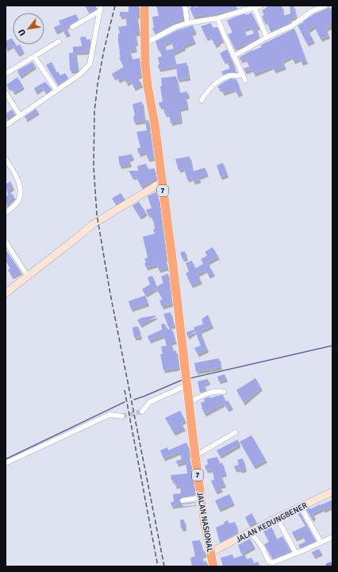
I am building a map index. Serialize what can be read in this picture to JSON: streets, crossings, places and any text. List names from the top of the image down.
{
  "streets": {
    "highway": ["7", "JALAN NASIONAL"],
    "main road": ["JALAN KEDUNGBENER"]
  },
  "crossings": [
    ["7", "JALAN NASIONAL"],
    ["JALAN NASIONAL", "JALAN KEDUNGBENER"]
  ],
  "north": "bottom left"
}
